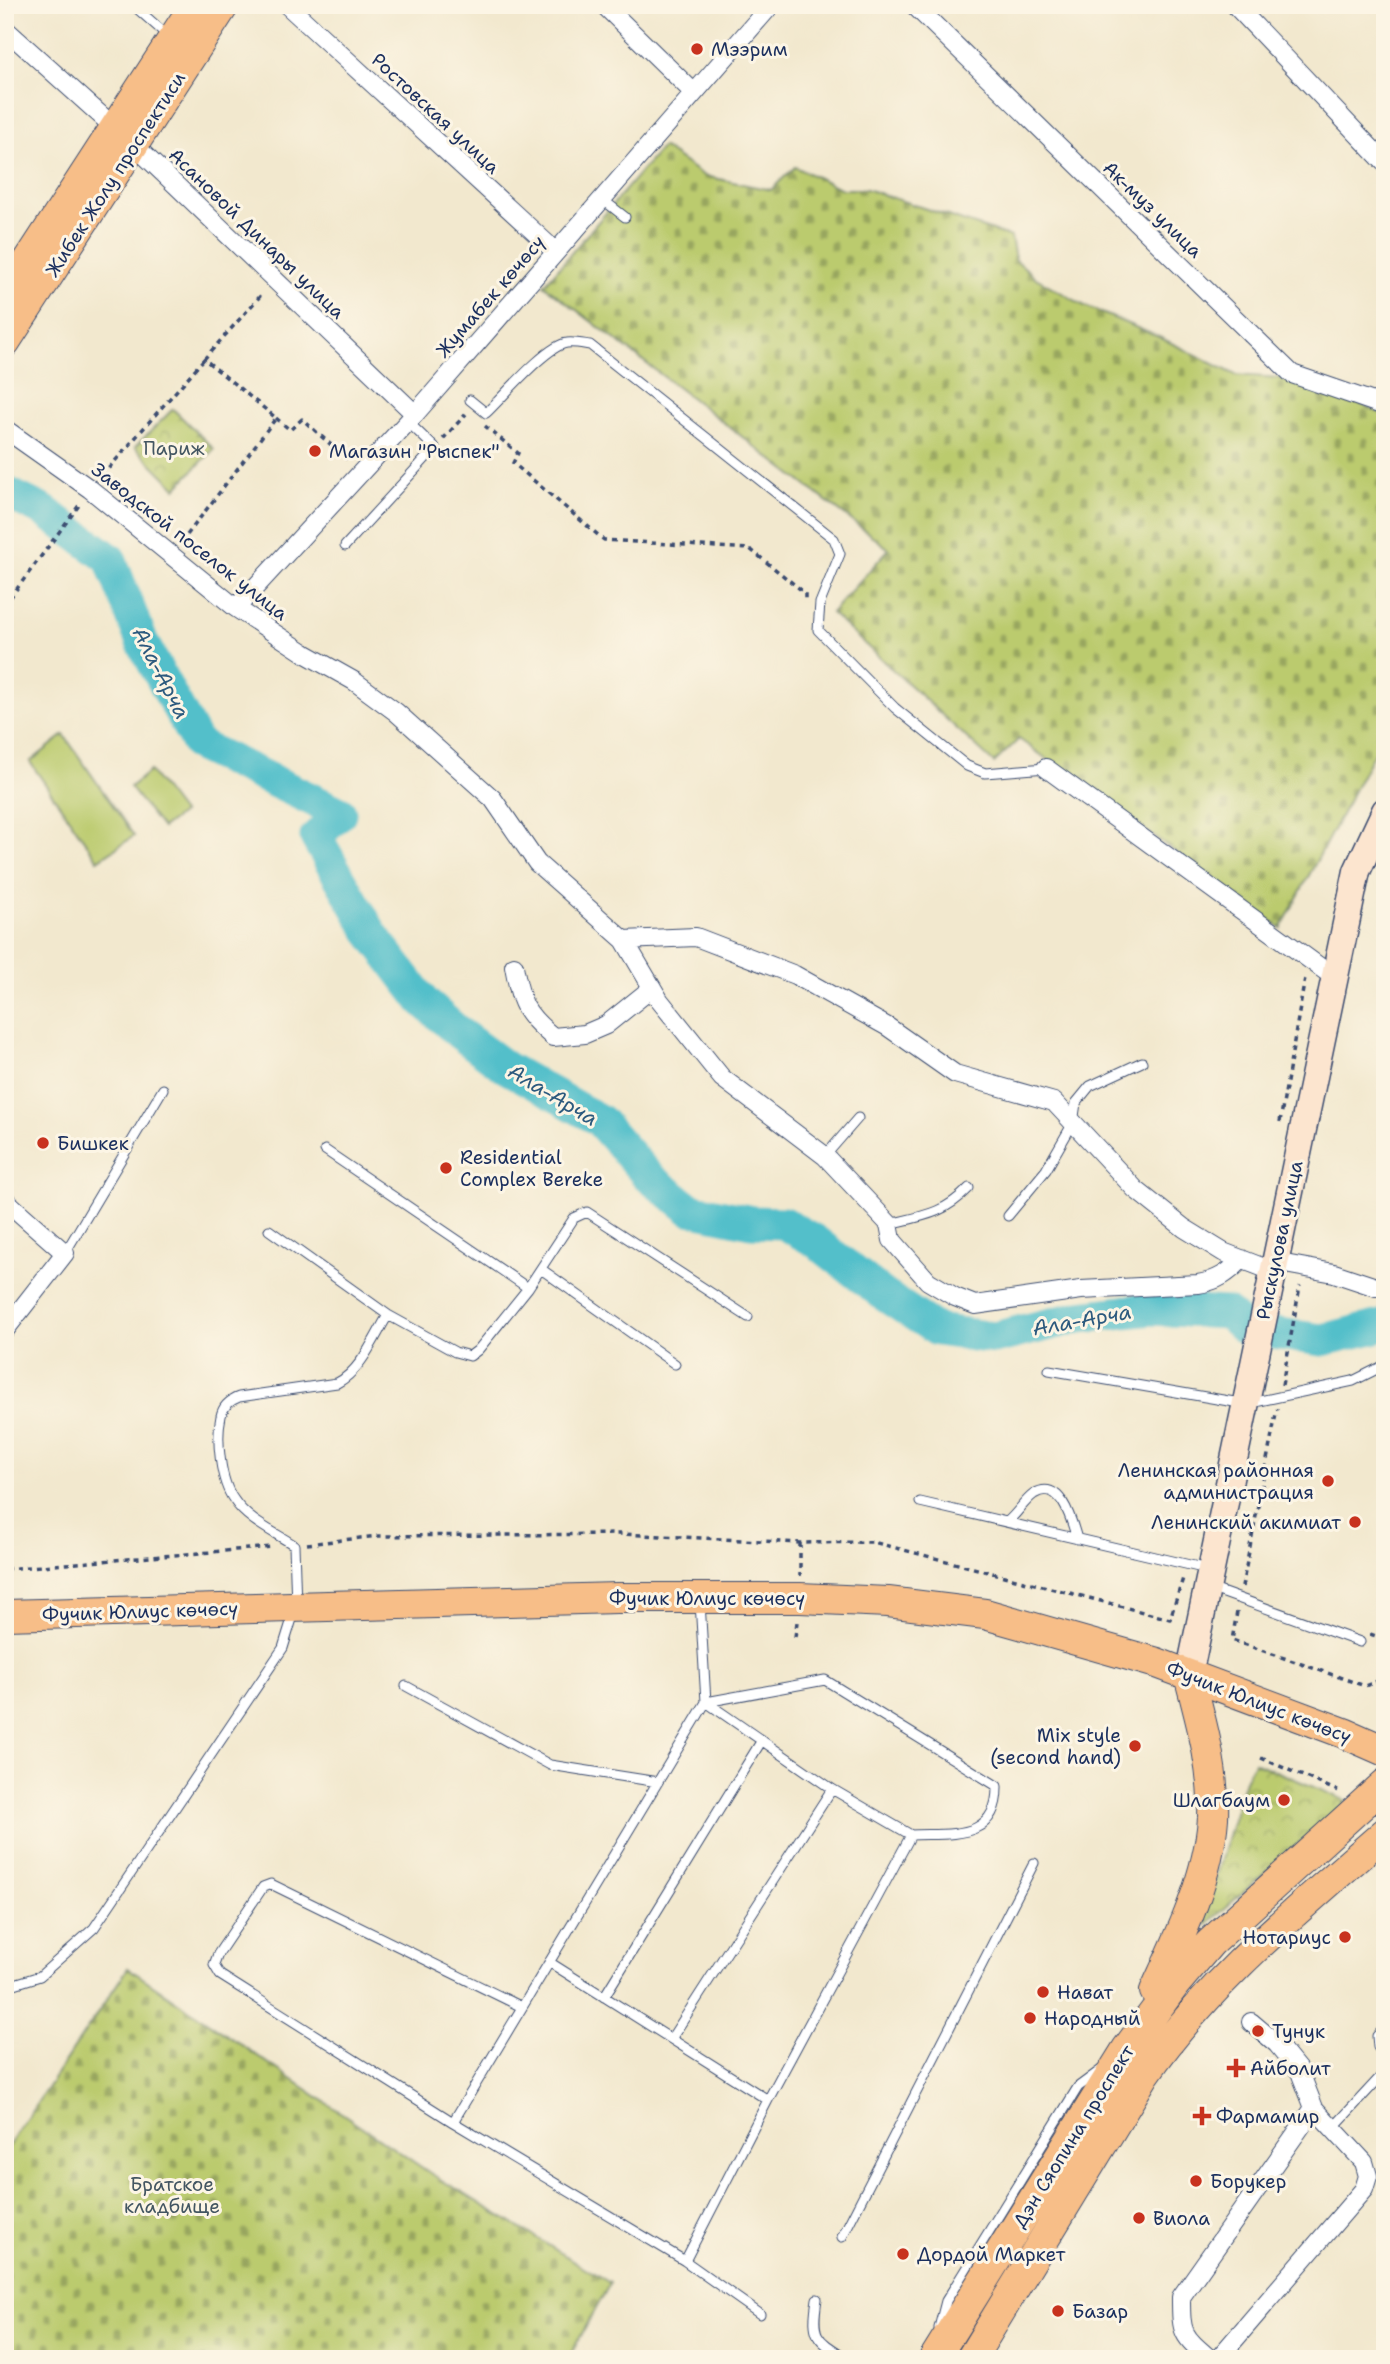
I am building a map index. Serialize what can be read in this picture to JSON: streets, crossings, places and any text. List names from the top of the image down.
{
  "streets": {
    "main road": [
      "Жибек Жолу проспектиси",
      "Рыскулова улица",
      "Фучик Юлиус көчөсү",
      "Дэн Сяопина проспект"
    ],
    "street": [
      "Ростовская улица",
      "Ак-муз улица",
      "Асановой Динары улица",
      "Жумабек көчөсү",
      "Заводской поселок улица"
    ]
  },
  "crossings": [
    ["Ростовская улица", "Жумабек көчөсү"],
    ["Жибек Жолу проспектиси", "Асановой Динары улица"],
    ["Асановой Динары улица", "Жумабек көчөсү"],
    ["Жумабек көчөсү", "Заводской поселок улица"],
    ["Рыскулова улица", "Фучик Юлиус көчөсү"]
  ],
  "water": ["Ала-Арча"],
  "parks": ["Париж", "Братское кладбище"],
  "places": {
    "other": [
      "Мээрим",
      "Магазин \"Рыспек\"",
      "Бишкек",
      "Residential Complex Bereke",
      "Ленинская районная администрация",
      "Ленинский акимиат",
      "Mix style (second hand)",
      "Шлагбаум",
      "Нотариус",
      "Нават",
      "Народный",
      "Тунук",
      "Борукер",
      "Виола",
      "Дордой Маркет",
      "Базар"
    ],
    "health": ["Айболит", "Фармамир"]
  }
}
